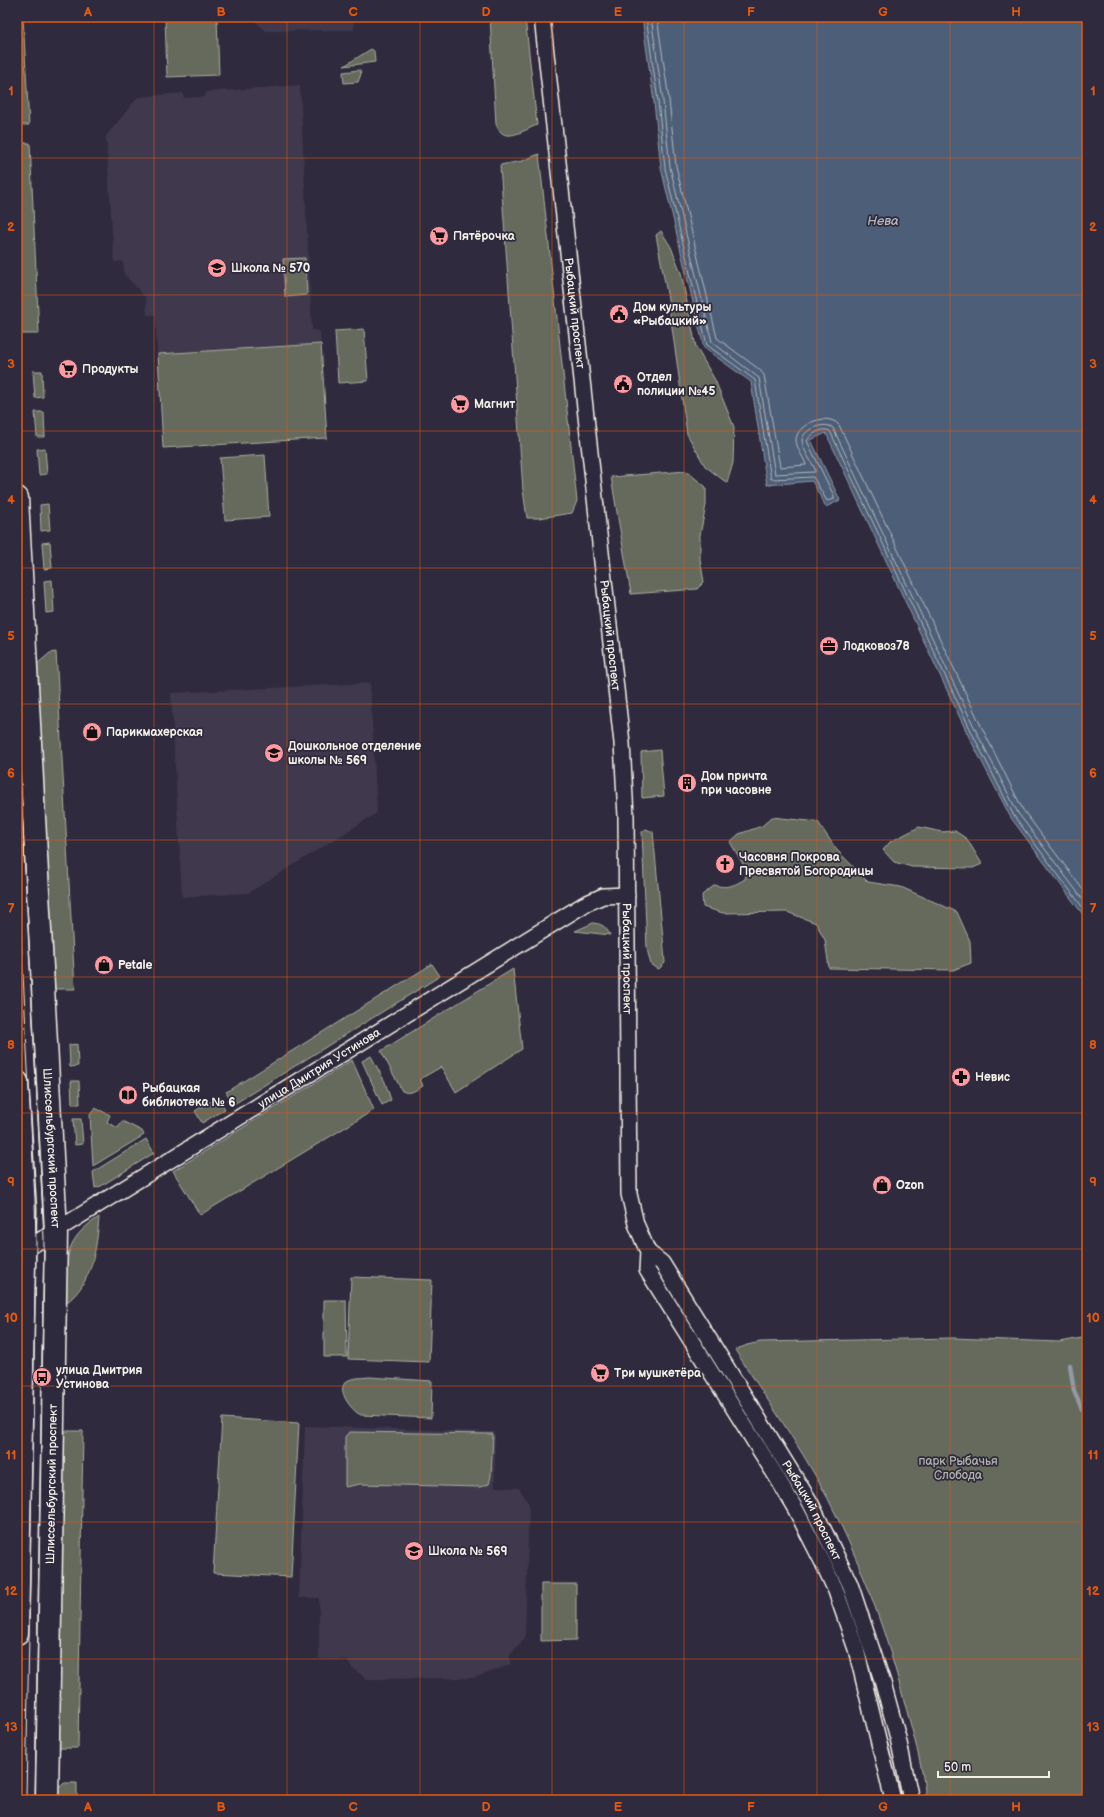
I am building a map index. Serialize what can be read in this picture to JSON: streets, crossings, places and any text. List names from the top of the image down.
{
  "streets": {
    "main road": ["Шлиссельбургский проспект"],
    "street": ["Рыбацкий проспект", "улица Дмитрия Устинова"]
  },
  "crossings": [
    ["Рыбацкий проспект", "улица Дмитрия Устинова"],
    ["улица Дмитрия Устинова", "Шлиссельбургский проспект"]
  ],
  "water": ["Нева"],
  "parks": ["парк Рыбачья Слобода"],
  "places": {
    "supermarket": [
      "Пятёрочка",
      "Продукты",
      "Магнит",
      "Три мушкетёра"
    ],
    "school or university": ["Школа № 570", "Дошкольное отделение школы № 569", "Школа № 569"],
    "public building": ["Дом культуры «Рыбацкий»", "Отдел полиции №45"],
    "office": ["Лодковоз78"],
    "shop": ["Парикмахерская", "Petale", "Ozon"],
    "building": ["Дом причта при часовне"],
    "church": ["Часовня Покрова Пресвятой Богородицы"],
    "pharmacy": ["Невис"],
    "library": ["Рыбацкая библиотека № 6"],
    "bus stop": ["улица Дмитрия Устинова"]
  },
  "scale_bar": "50 m",
  "grid": {
    "columns": [
      "A",
      "B",
      "C",
      "D",
      "E",
      "F",
      "G",
      "H"
    ],
    "rows": [
      "1",
      "2",
      "3",
      "4",
      "5",
      "6",
      "7",
      "8",
      "9",
      "10",
      "11",
      "12",
      "13"
    ]
  }
}
